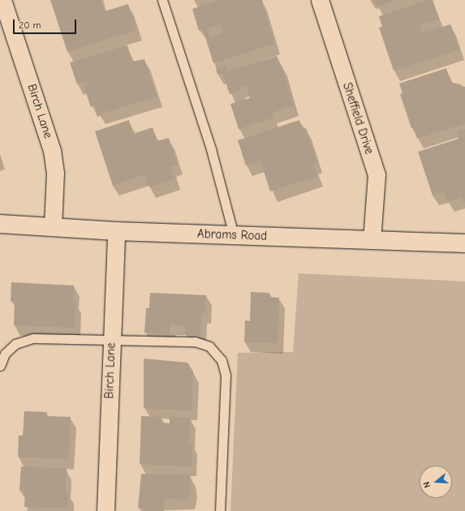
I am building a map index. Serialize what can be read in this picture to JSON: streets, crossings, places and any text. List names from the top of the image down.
{
  "streets": {
    "main road": ["Abrams Road"],
    "street": ["Birch Lane", "Sheffield Drive"]
  },
  "crossings": [
    ["Birch Lane", "Abrams Road"],
    ["Sheffield Drive", "Abrams Road"]
  ],
  "scale_bar": "20 m",
  "north": "left"
}
